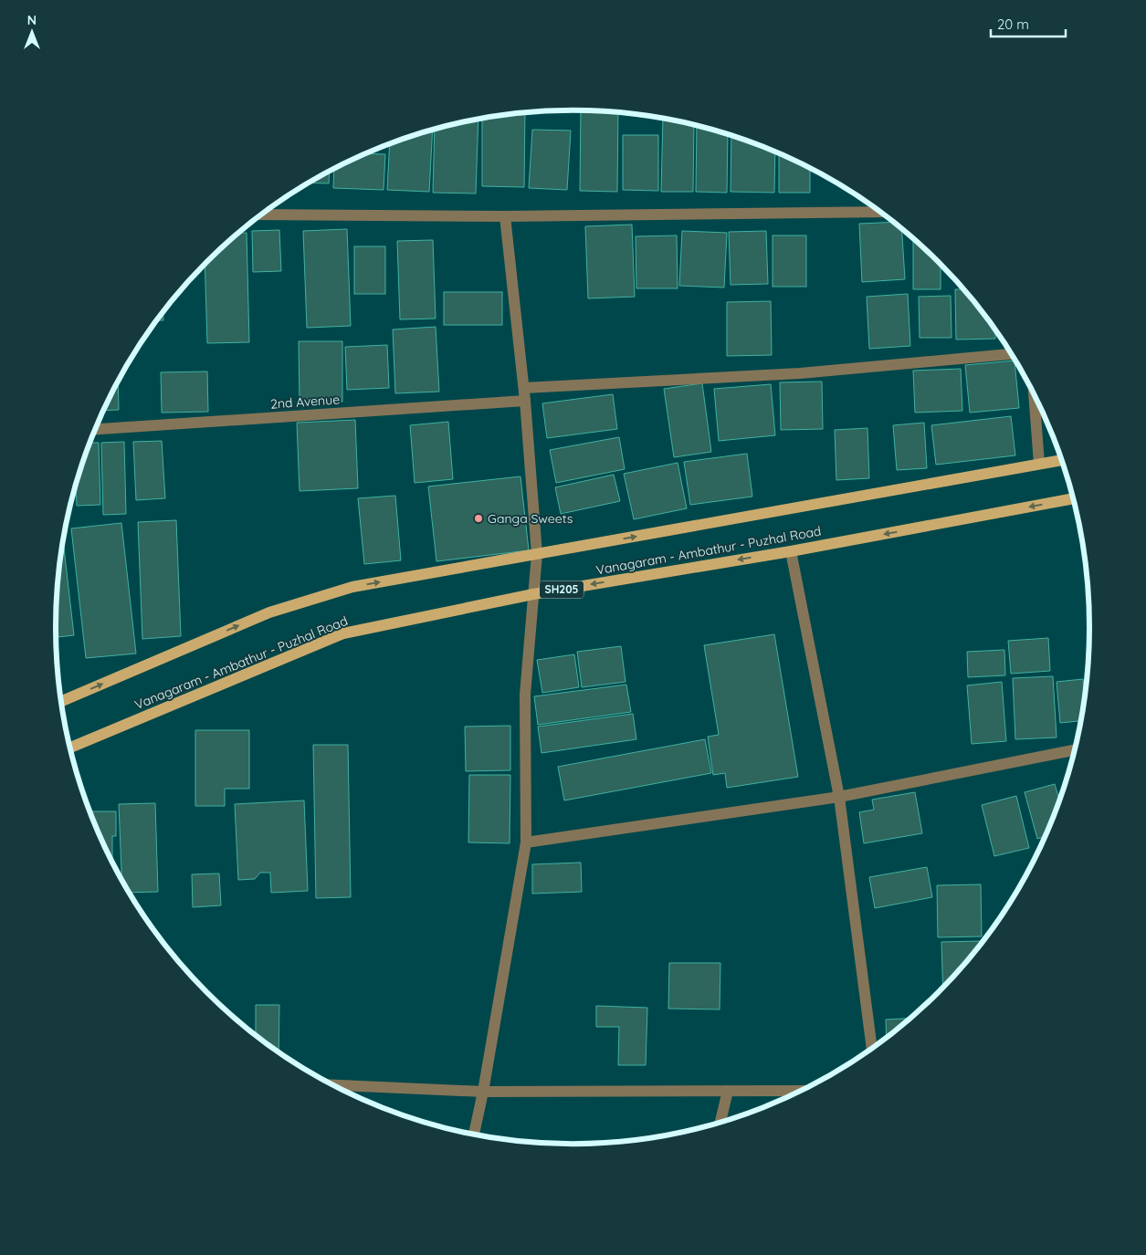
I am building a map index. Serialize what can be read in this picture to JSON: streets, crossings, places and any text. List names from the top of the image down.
{
  "streets": {
    "main road": ["Vanagaram - Ambathur - Puzhal Road", "SH205"],
    "street": ["2nd Avenue"]
  },
  "places": ["Ganga Sweets"],
  "scale_bar": "20 m",
  "north": "top"
}
